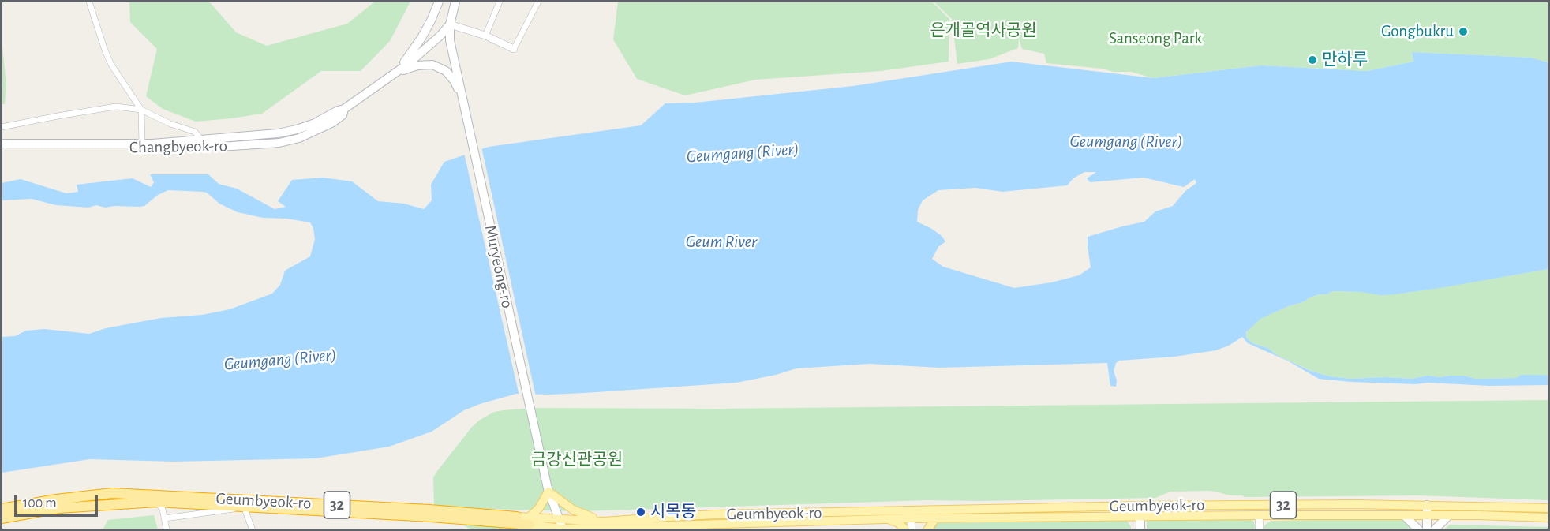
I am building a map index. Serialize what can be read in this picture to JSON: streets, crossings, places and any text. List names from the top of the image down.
{
  "streets": {
    "highway": ["Geumbyeok-ro", "32"],
    "main road": ["Changbyeok-ro", "Muryeong-ro"]
  },
  "crossings": [
    ["Changbyeok-ro", "Muryeong-ro"],
    ["Muryeong-ro", "Geumbyeok-ro"]
  ],
  "water": ["Geumgang (River)", "Geum River"],
  "parks": ["은개골역사공원", "Sanseong Park", "금강신관공원"],
  "places": ["Gongbukru", "만하루", "시목동"],
  "scale_bar": "100 m"
}
